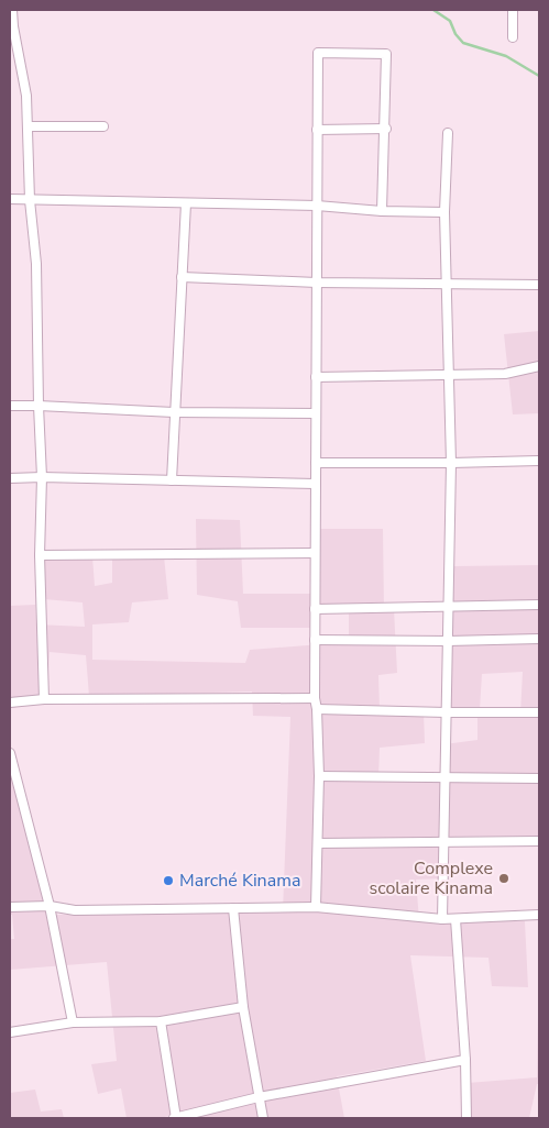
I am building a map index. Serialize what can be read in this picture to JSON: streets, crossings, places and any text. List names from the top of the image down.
{
  "places": ["Complexe scolaire Kinama", "Marché Kinama"]
}
